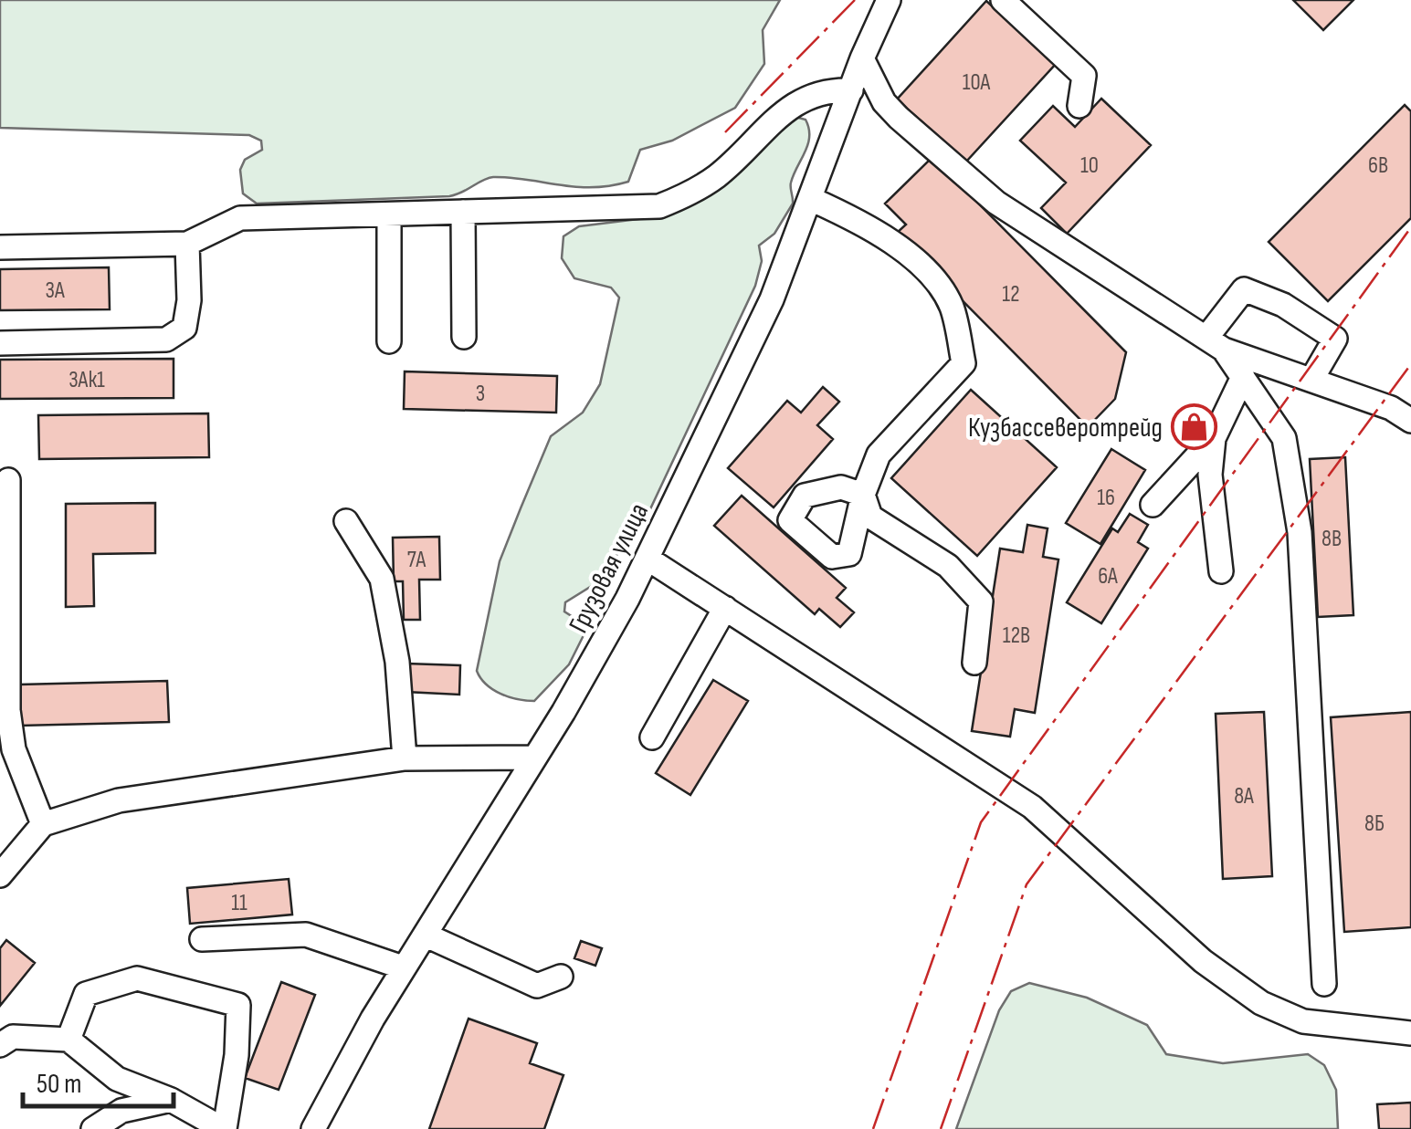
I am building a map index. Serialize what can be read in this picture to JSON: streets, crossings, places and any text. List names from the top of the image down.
{
  "streets": {
    "street": ["Грузовая улица"]
  },
  "places": {
    "shop": ["Кузбассеверотрейд"]
  },
  "house_numbers": [
    "10А",
    "10",
    "6В",
    "3А",
    "12",
    "3Ак1",
    "3",
    "16",
    "8В",
    "7А",
    "6А",
    "12В",
    "8А",
    "8Б",
    "11"
  ],
  "scale_bar": "50 m"
}
